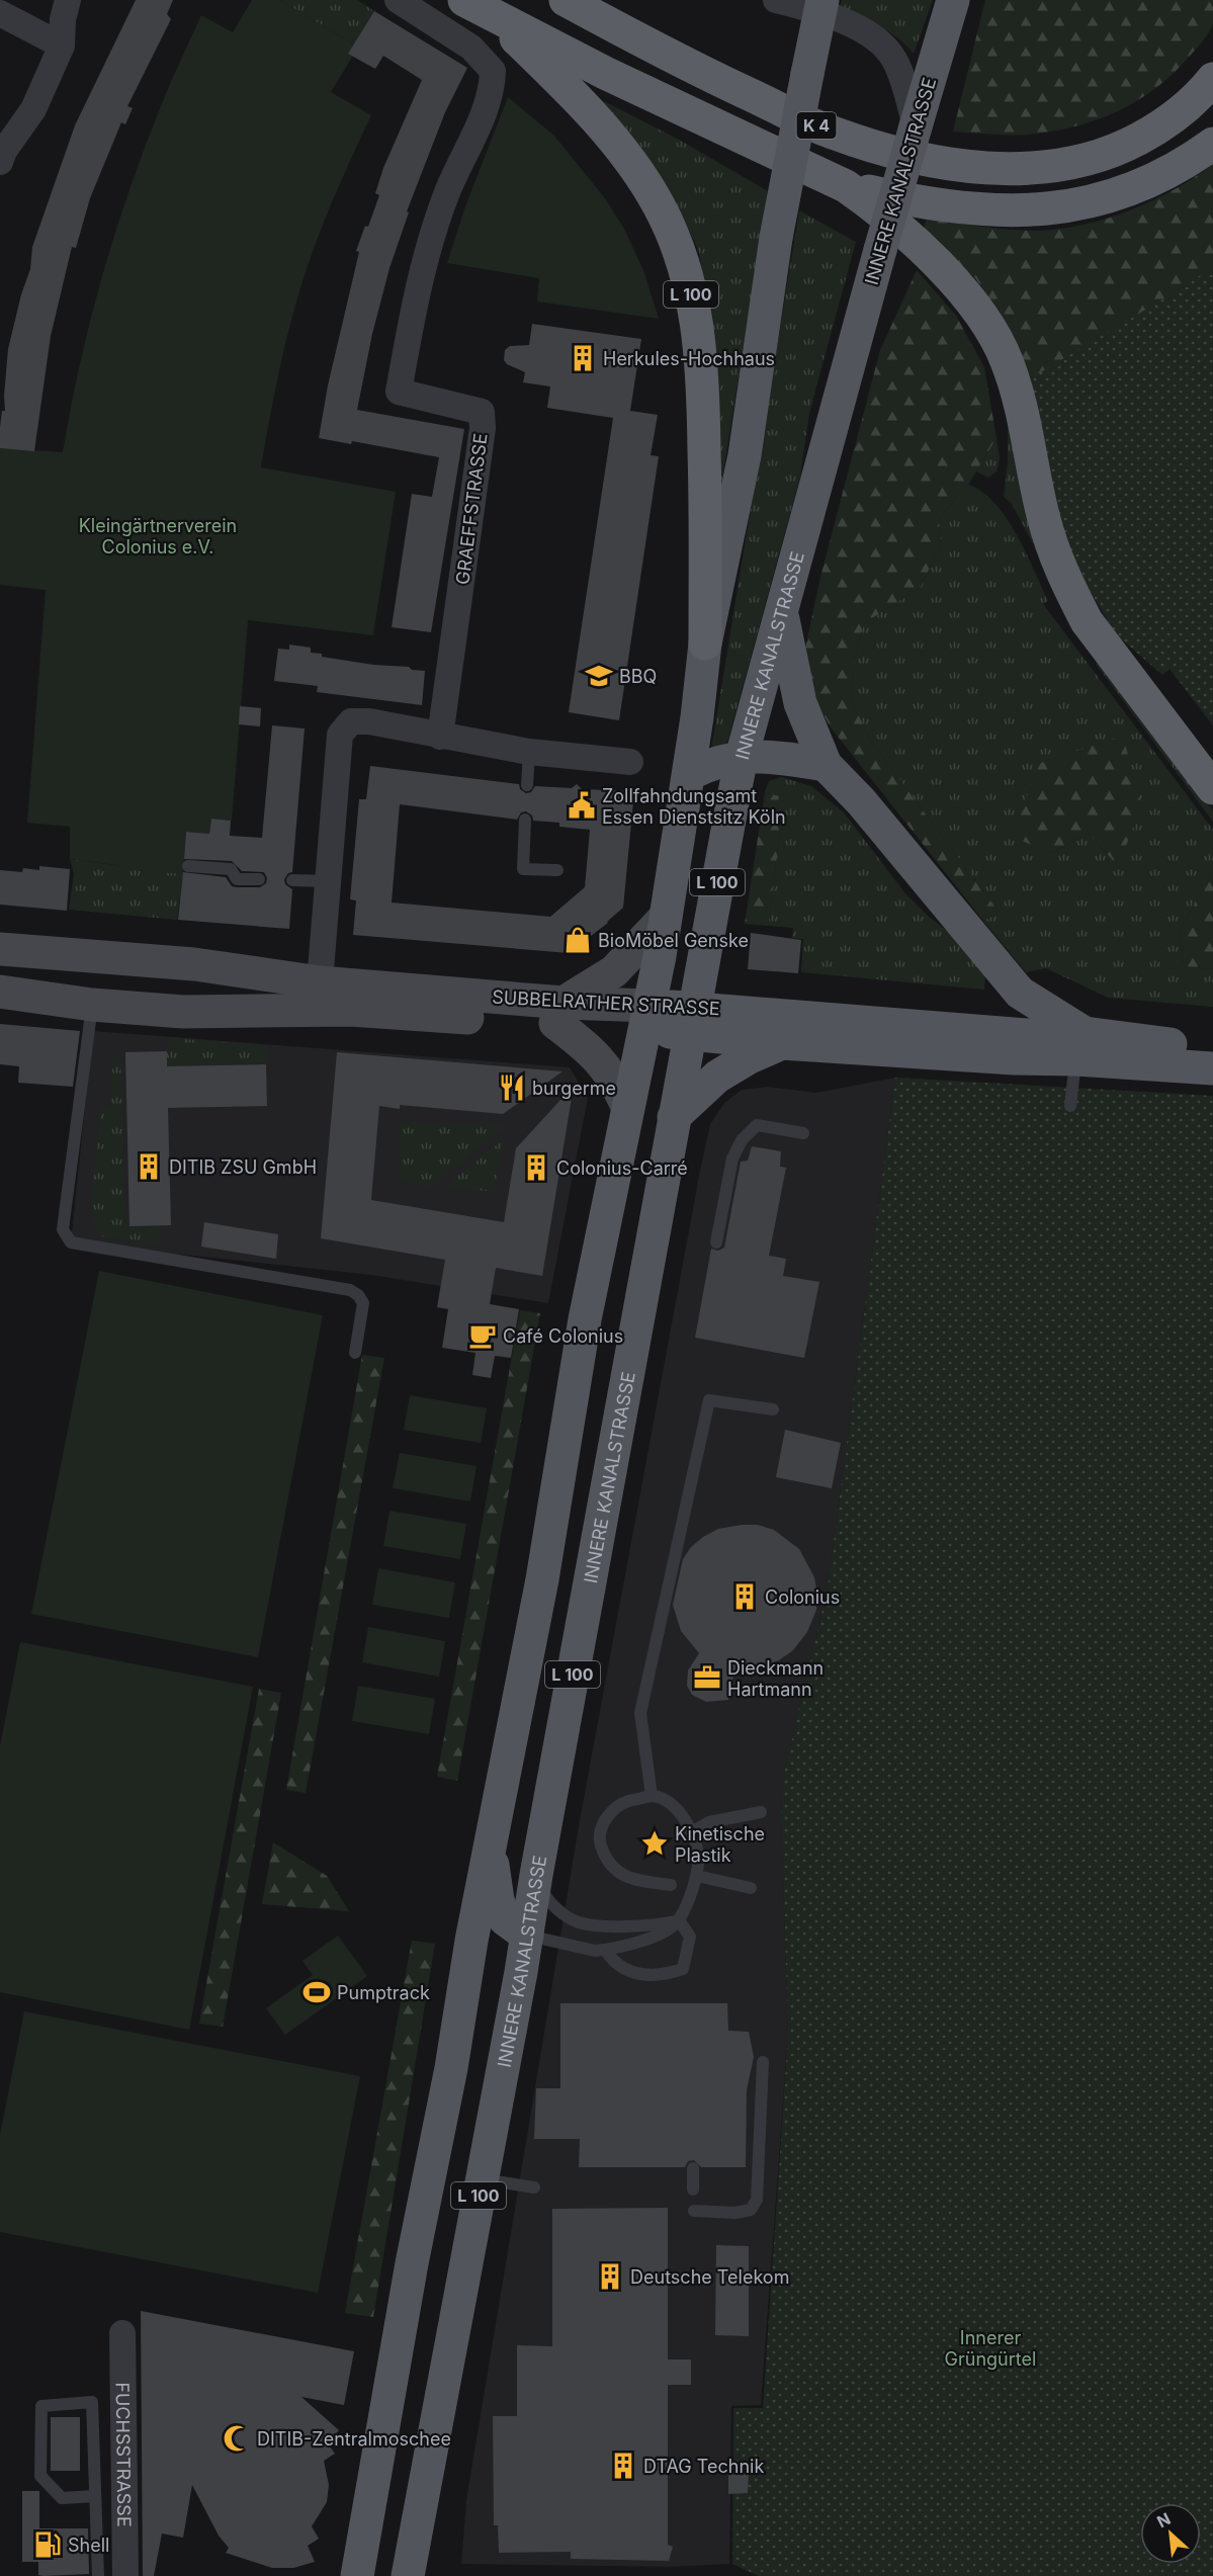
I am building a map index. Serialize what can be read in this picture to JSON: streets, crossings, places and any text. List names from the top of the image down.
{
  "streets": {
    "highway": ["K 4", "L 100"],
    "main road": ["INNERE KANALSTRASSE", "SUBBELRATHER STRASSE"],
    "street": ["GRAEFFSTRASSE", "FUCHSSTRASSE"]
  },
  "crossings": [
    ["K 4", "L 100"],
    ["INNERE KANALSTRASSE", "SUBBELRATHER STRASSE"],
    ["L 100", "SUBBELRATHER STRASSE"]
  ],
  "parks": ["Kleingärtnerverein Colonius e.V.", "Innerer Grüngürtel"],
  "places": {
    "building": [
      "Herkules-Hochhaus",
      "DITIB ZSU GmbH",
      "Colonius-Carré",
      "Colonius",
      "Deutsche Telekom",
      "DTAG Technik"
    ],
    "school or university": ["BBQ"],
    "public building": ["Zollfahndungsamt Essen Dienstsitz Köln"],
    "shop": ["BioMöbel Genske"],
    "restaurant": ["burgerme"],
    "cafe": ["Café Colonius"],
    "office": ["Dieckmann Hartmann"],
    "place": ["Kinetische Plastik"],
    "sports": ["Pumptrack"],
    "mosque": ["DITIB-Zentralmoschee"],
    "fuel station": ["Shell"]
  },
  "north": "top left"
}
